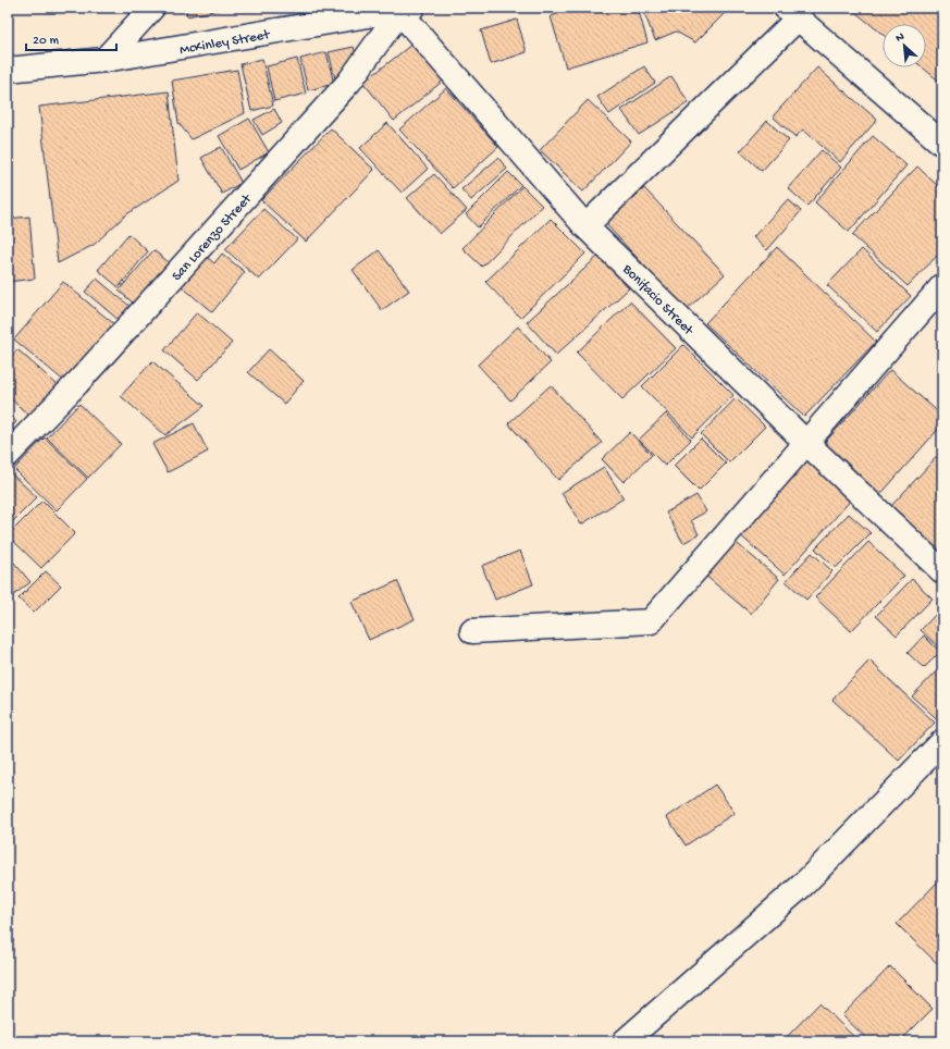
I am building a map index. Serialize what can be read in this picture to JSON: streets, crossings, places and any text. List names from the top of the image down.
{
  "streets": {
    "street": ["McKinley Street", "San Lorenzo Street", "Bonifacio Street"]
  },
  "crossings": [
    ["McKinley Street", "San Lorenzo Street"],
    ["McKinley Street", "Bonifacio Street"],
    ["San Lorenzo Street", "Bonifacio Street"]
  ],
  "scale_bar": "20 m",
  "north": "top left"
}
